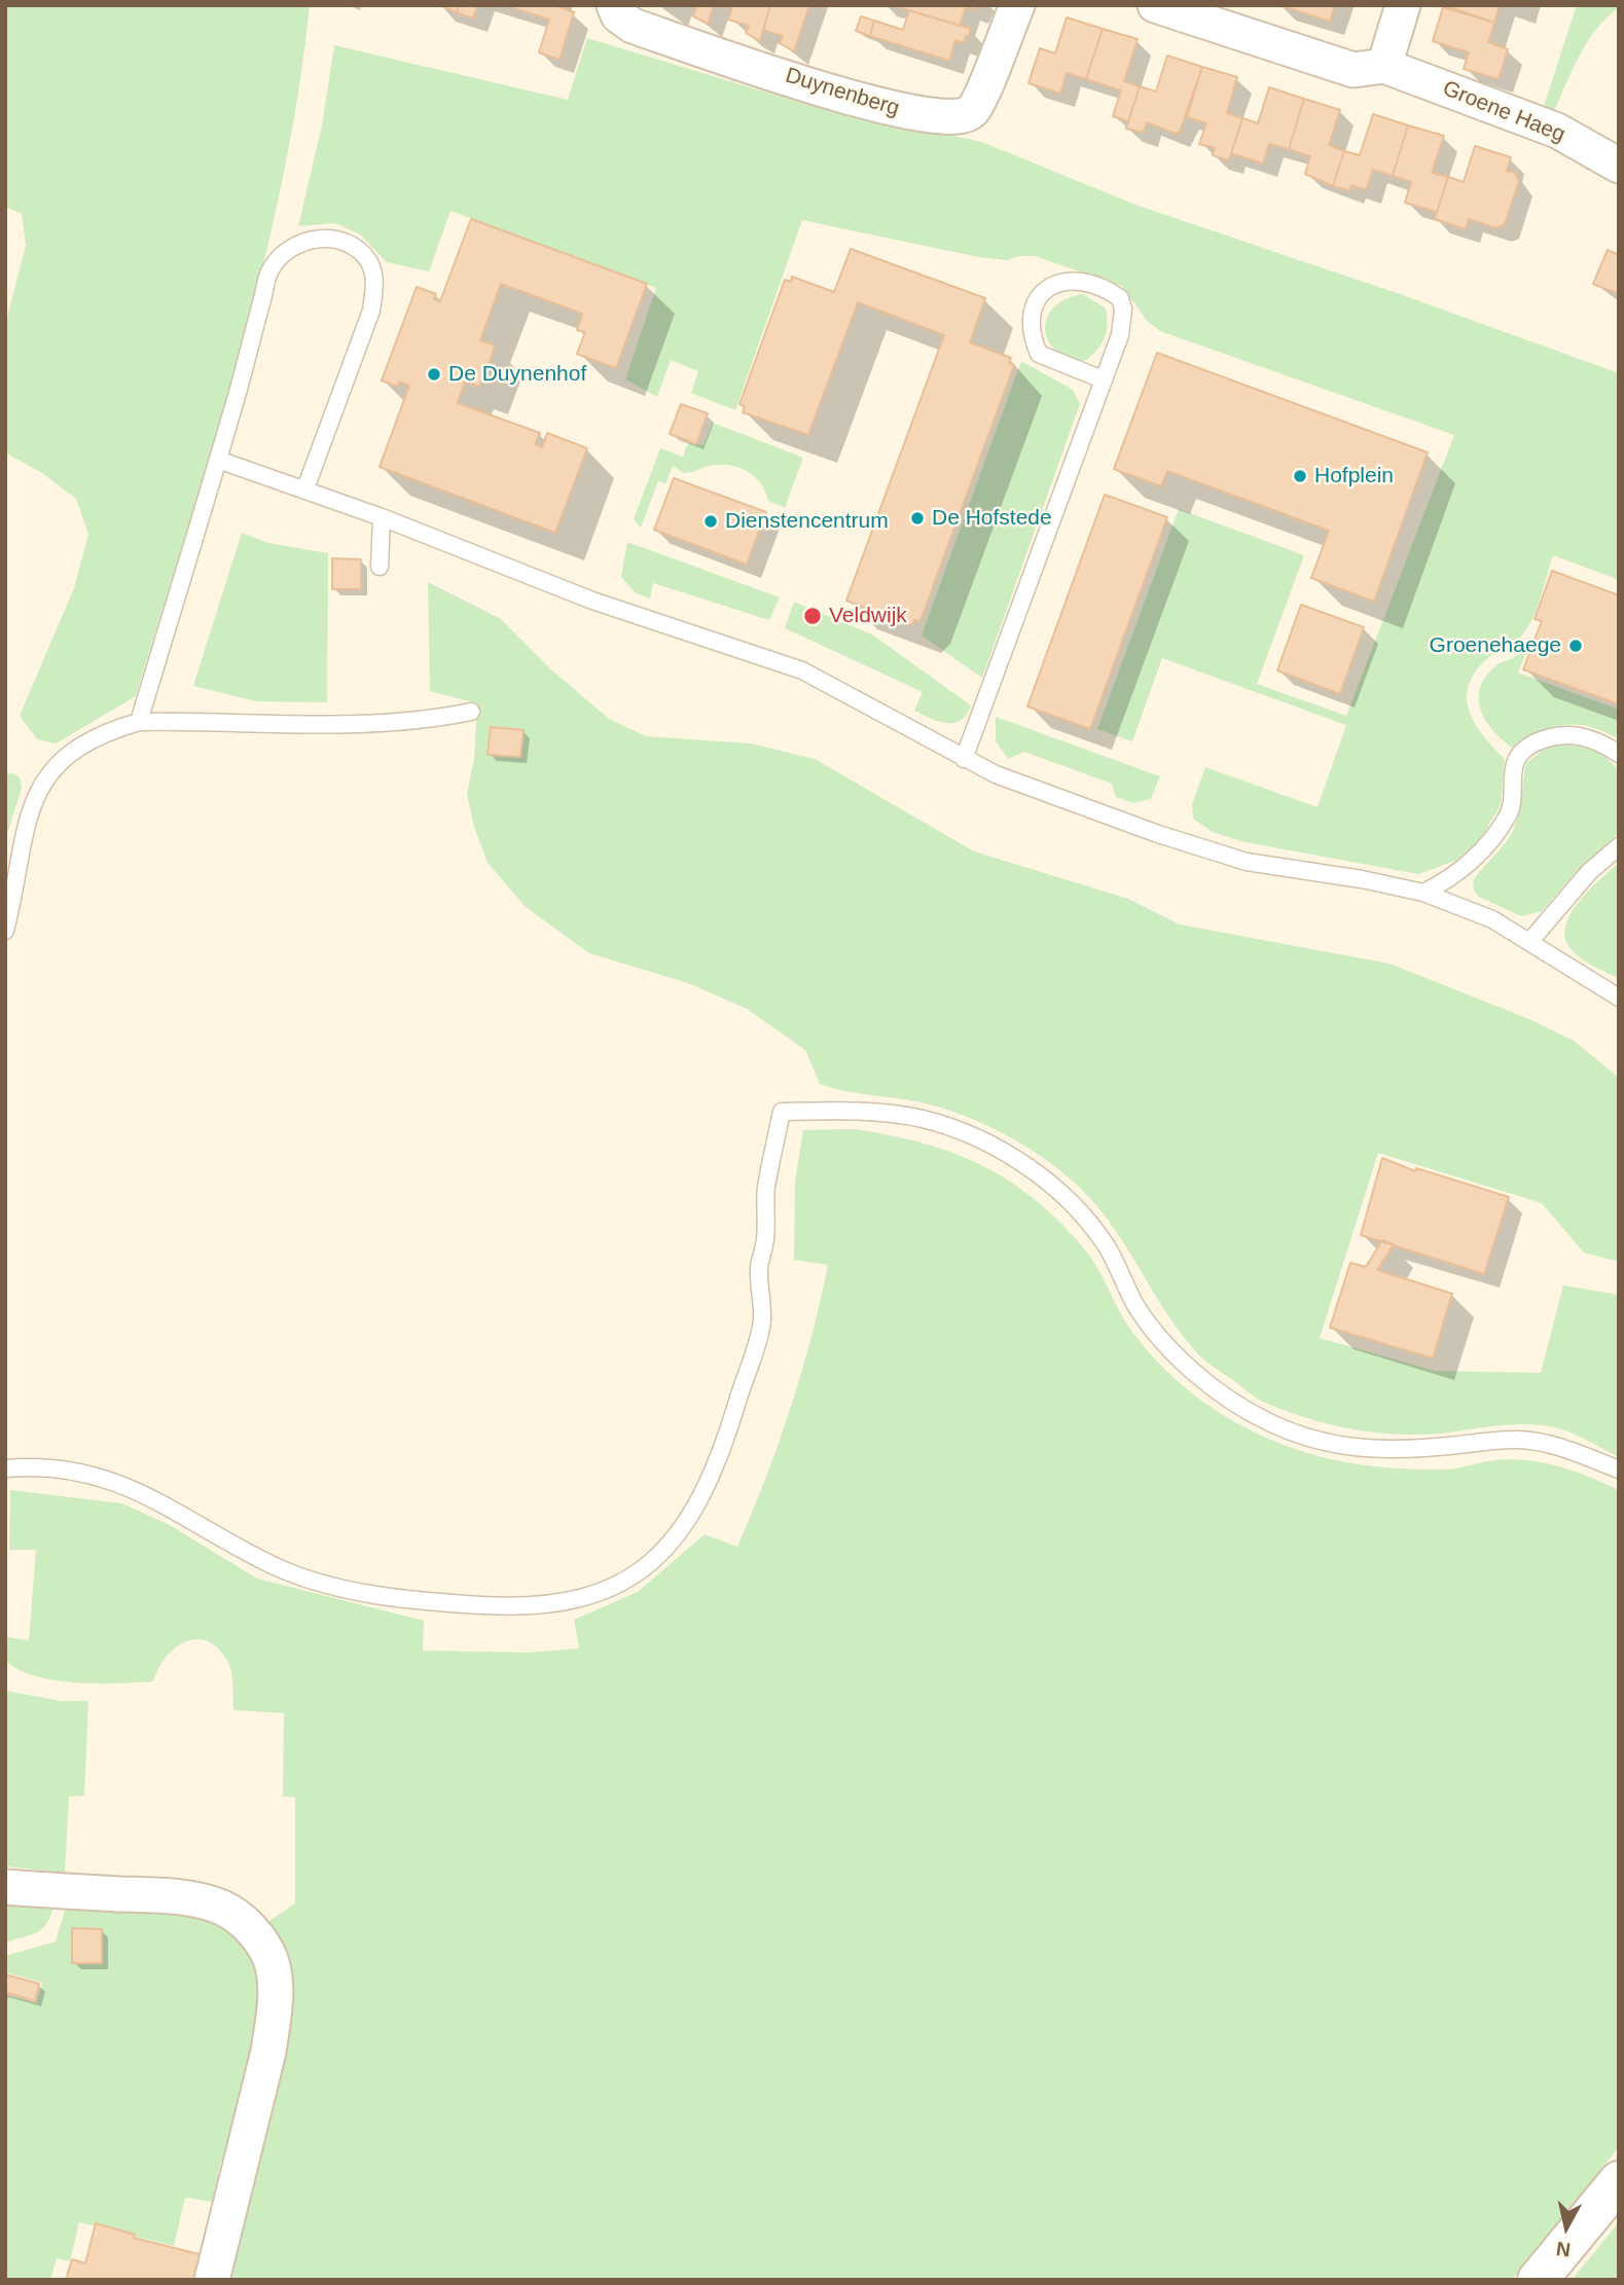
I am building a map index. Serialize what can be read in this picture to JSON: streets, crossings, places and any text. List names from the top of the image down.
{
  "streets": {
    "street": ["Duynenberg", "Groene Haeg"]
  },
  "places": [
    "De Duynenhof",
    "Hofplein",
    "De Hofstede",
    "Dienstencentrum",
    "Veldwijk",
    "Groenehaege"
  ],
  "north": "bottom"
}
